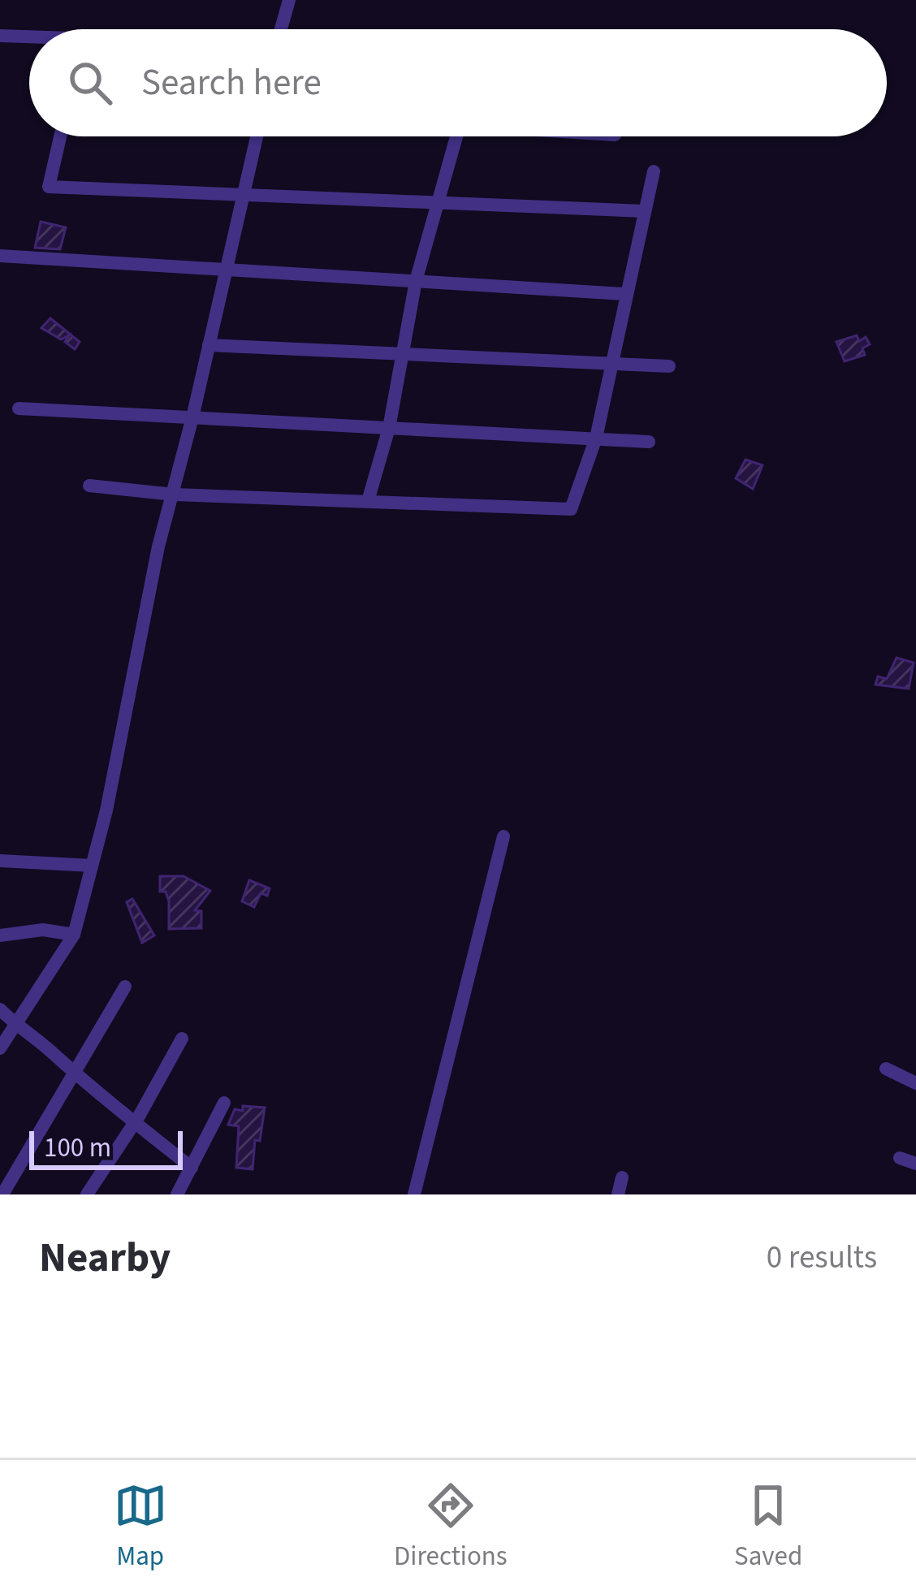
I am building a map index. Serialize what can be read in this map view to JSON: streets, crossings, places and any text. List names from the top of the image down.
{
  "scale_bar": "100 m",
  "page": {
    "search": "Search here",
    "scale": "100 m",
    "heading": ["Nearby", "0 results"],
    "nav": ["Map", "Directions", "Saved"]
  }
}
